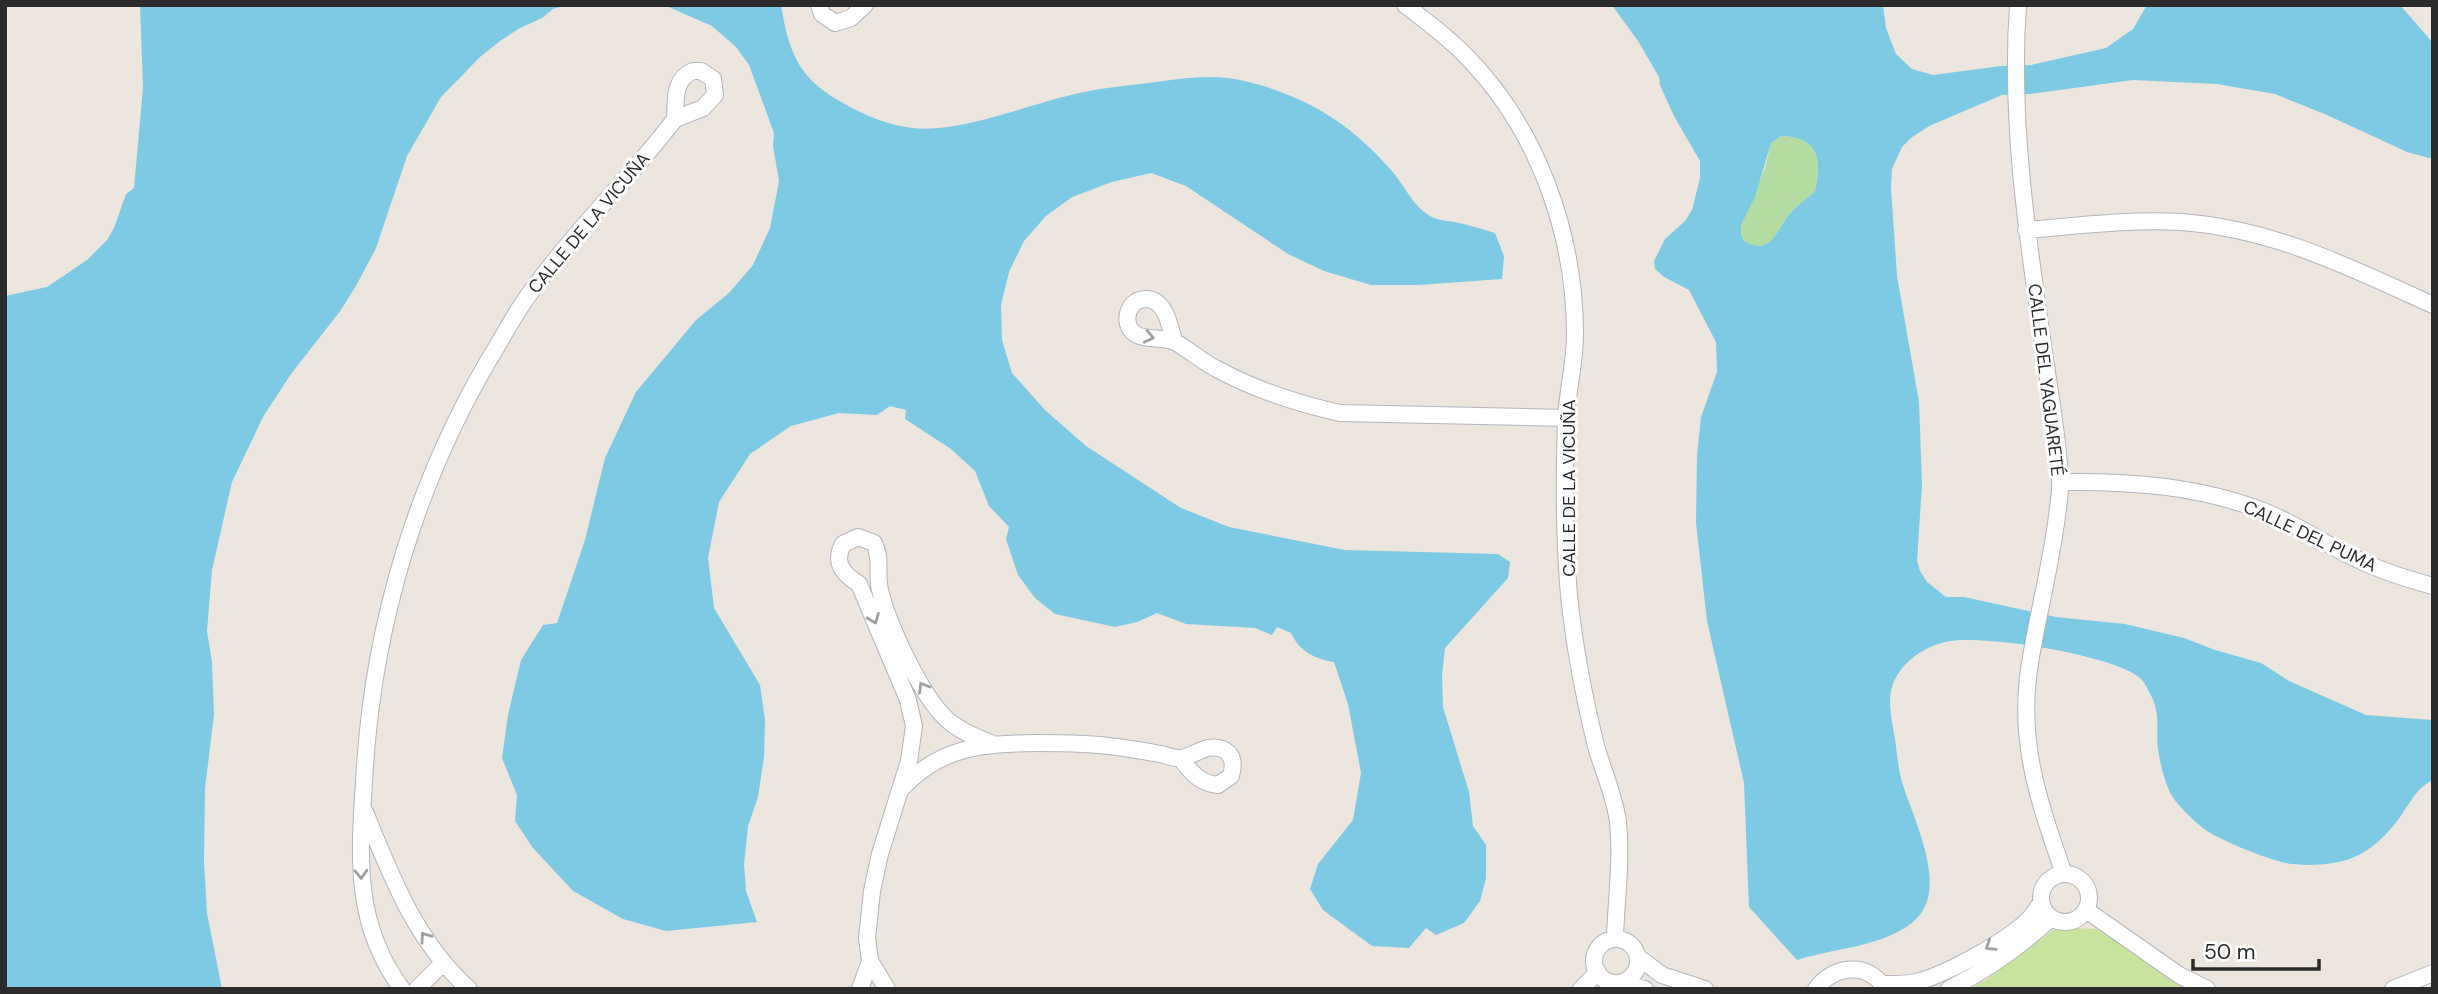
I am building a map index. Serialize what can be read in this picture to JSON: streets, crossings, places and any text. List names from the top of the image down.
{
  "streets": {
    "street": ["CALLE DE LA VICUÑA", "CALLE DEL YAGUARETÉ", "CALLE DEL PUMA"]
  },
  "crossings": [
    ["CALLE DEL YAGUARETÉ", "CALLE DEL PUMA"]
  ],
  "scale_bar": "50 m"
}
